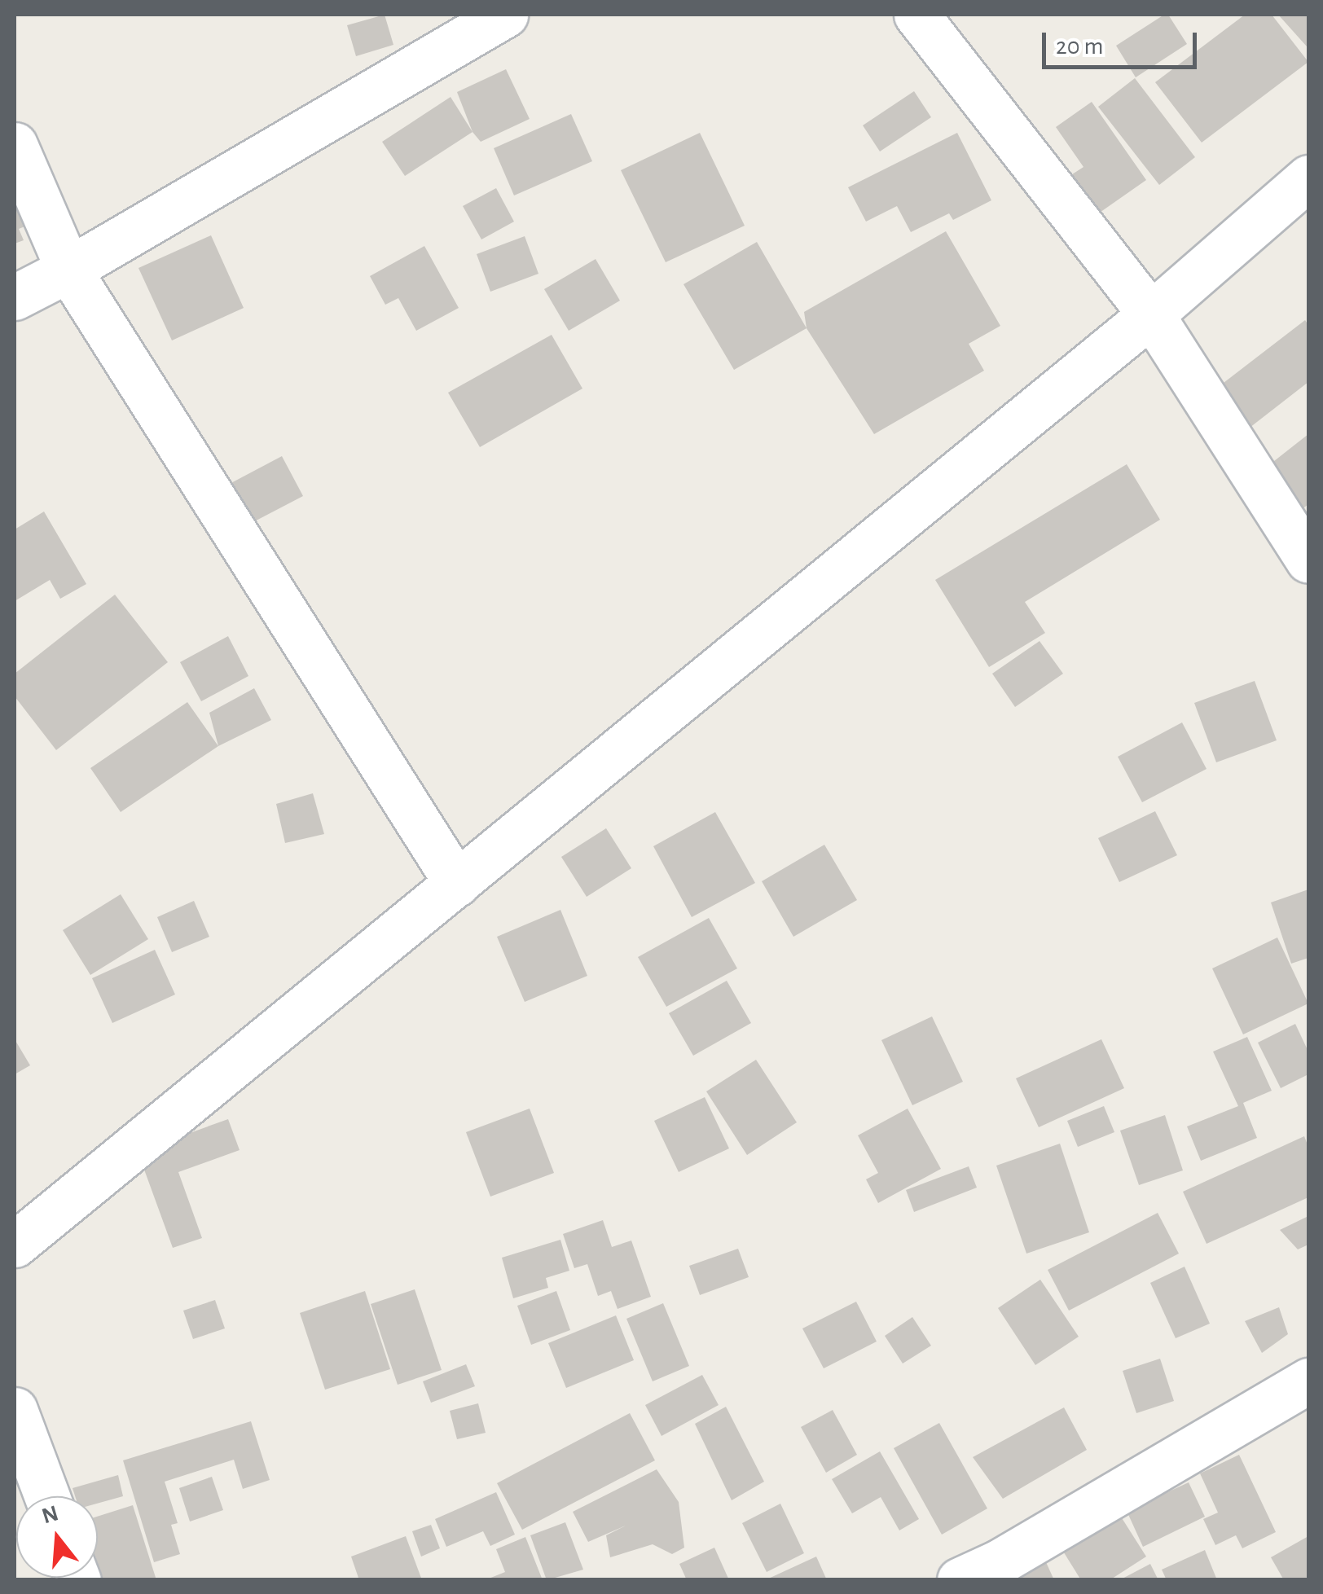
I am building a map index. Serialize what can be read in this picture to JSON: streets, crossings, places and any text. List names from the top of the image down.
{
  "scale_bar": "20 m",
  "north": "top"
}
